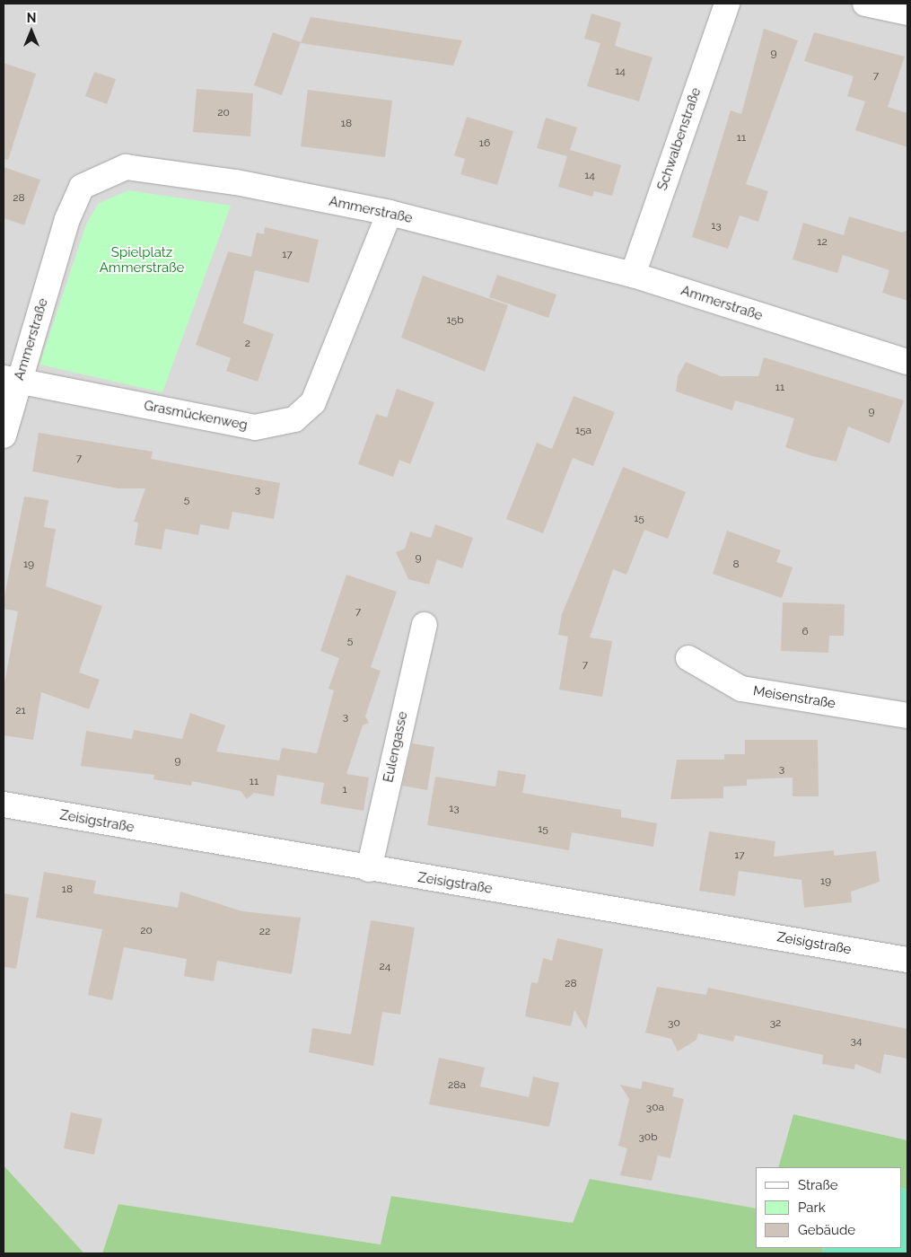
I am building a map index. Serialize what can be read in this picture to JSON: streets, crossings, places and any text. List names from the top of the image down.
{
  "streets": {
    "street": [
      "Schwalbenstraße",
      "Ammerstraße",
      "Grasmückenweg",
      "Meisenstraße",
      "Eulengasse",
      "Zeisigstraße"
    ]
  },
  "crossings": [
    ["Schwalbenstraße", "Ammerstraße"],
    ["Ammerstraße", "Grasmückenweg"],
    ["Eulengasse", "Zeisigstraße"]
  ],
  "parks": ["Spielplatz Ammerstraße"],
  "house_numbers": [
    "9",
    "14",
    "7",
    "20",
    "18",
    "11",
    "16",
    "14",
    "28",
    "13",
    "12",
    "17",
    "15b",
    "2",
    "11",
    "9",
    "15a",
    "7",
    "3",
    "5",
    "15",
    "9",
    "19",
    "8",
    "7",
    "6",
    "5",
    "7",
    "21",
    "3",
    "9",
    "3",
    "11",
    "1",
    "13",
    "15",
    "17",
    "19",
    "18",
    "20",
    "22",
    "24",
    "28",
    "30",
    "32",
    "34",
    "28a",
    "30a",
    "30b"
  ],
  "legend": ["Straße", "Park", "Gebäude"],
  "north": "top"
}
